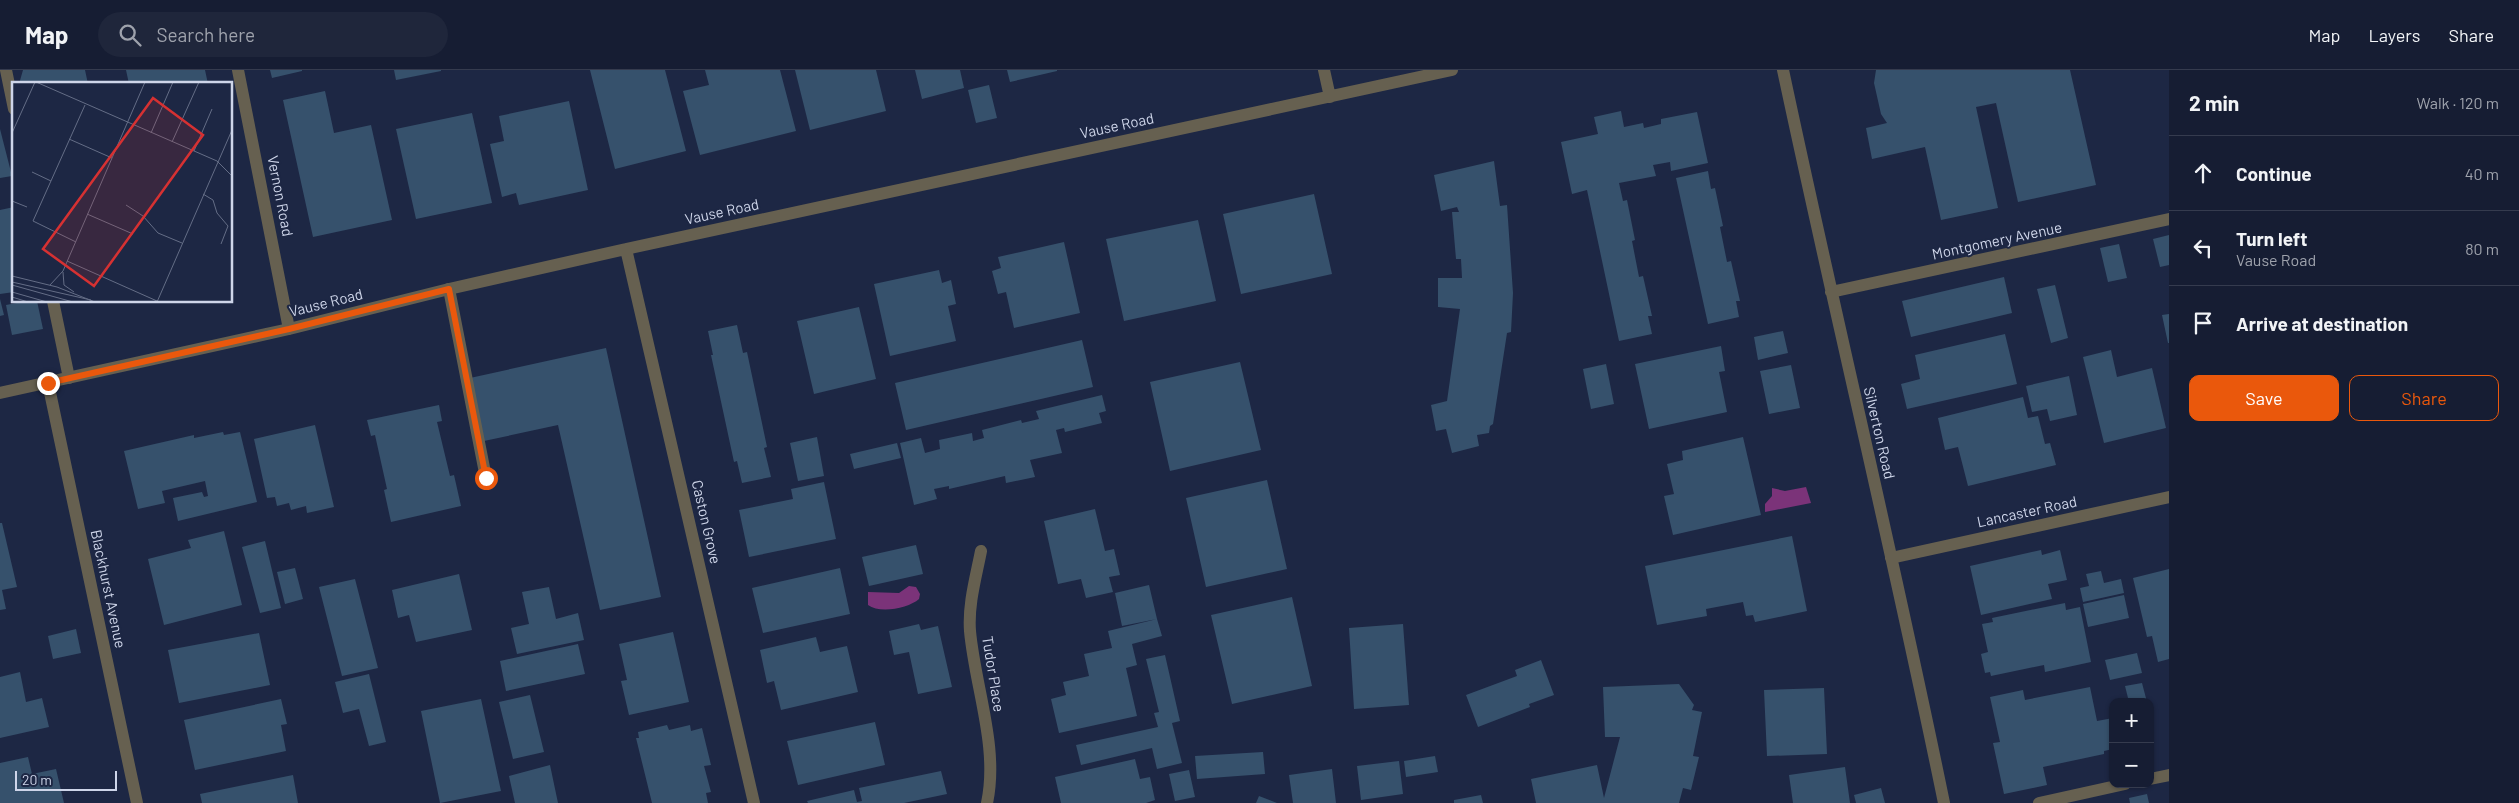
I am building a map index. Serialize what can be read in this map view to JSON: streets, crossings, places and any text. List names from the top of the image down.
{
  "streets": {
    "street": [
      "Vause Road",
      "Vernon Road",
      "Montgomery Avenue",
      "Silverton Road",
      "Lancaster Road",
      "Caston Grove",
      "Blackhurst Avenue",
      "Tudor Place"
    ]
  },
  "crossings": [
    ["Vause Road", "Vernon Road"],
    ["Vause Road", "Caston Grove"],
    ["Vause Road", "Blackhurst Avenue"],
    ["Montgomery Avenue", "Silverton Road"],
    ["Silverton Road", "Lancaster Road"]
  ],
  "scale_bar": "20 m",
  "page": {
    "header": "Map",
    "search": "Search here",
    "nav": ["Map", "Layers", "Share"],
    "heading": ["2 min", "Walk · 120 m"],
    "list": [
      ["Continue", "40 m"],
      ["Turn left", "Vause Road", "80 m"],
      "Arrive at destination"
    ],
    "buttons": ["Save", "Share"],
    "map_buttons": ["+", "−"],
    "scale": "20 m"
  }
}
